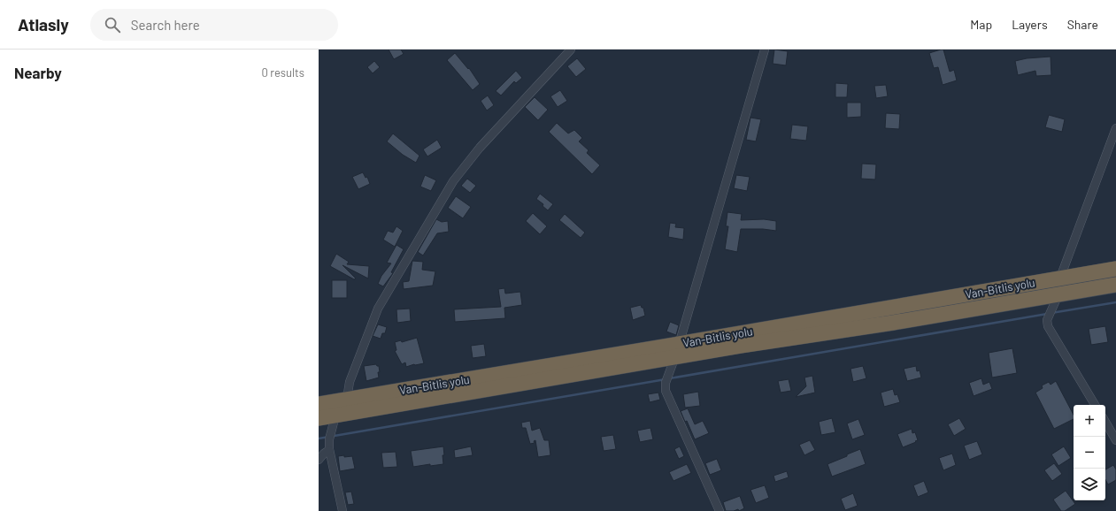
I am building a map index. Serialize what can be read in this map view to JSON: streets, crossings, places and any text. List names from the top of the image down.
{
  "streets": {
    "highway": ["Van-Bitlis yolu"]
  },
  "page": {
    "header": "Atlasly",
    "search": "Search here",
    "nav": ["Map", "Layers", "Share"],
    "heading": ["Nearby", "0 results"],
    "map_buttons": ["+", "−"]
  }
}
